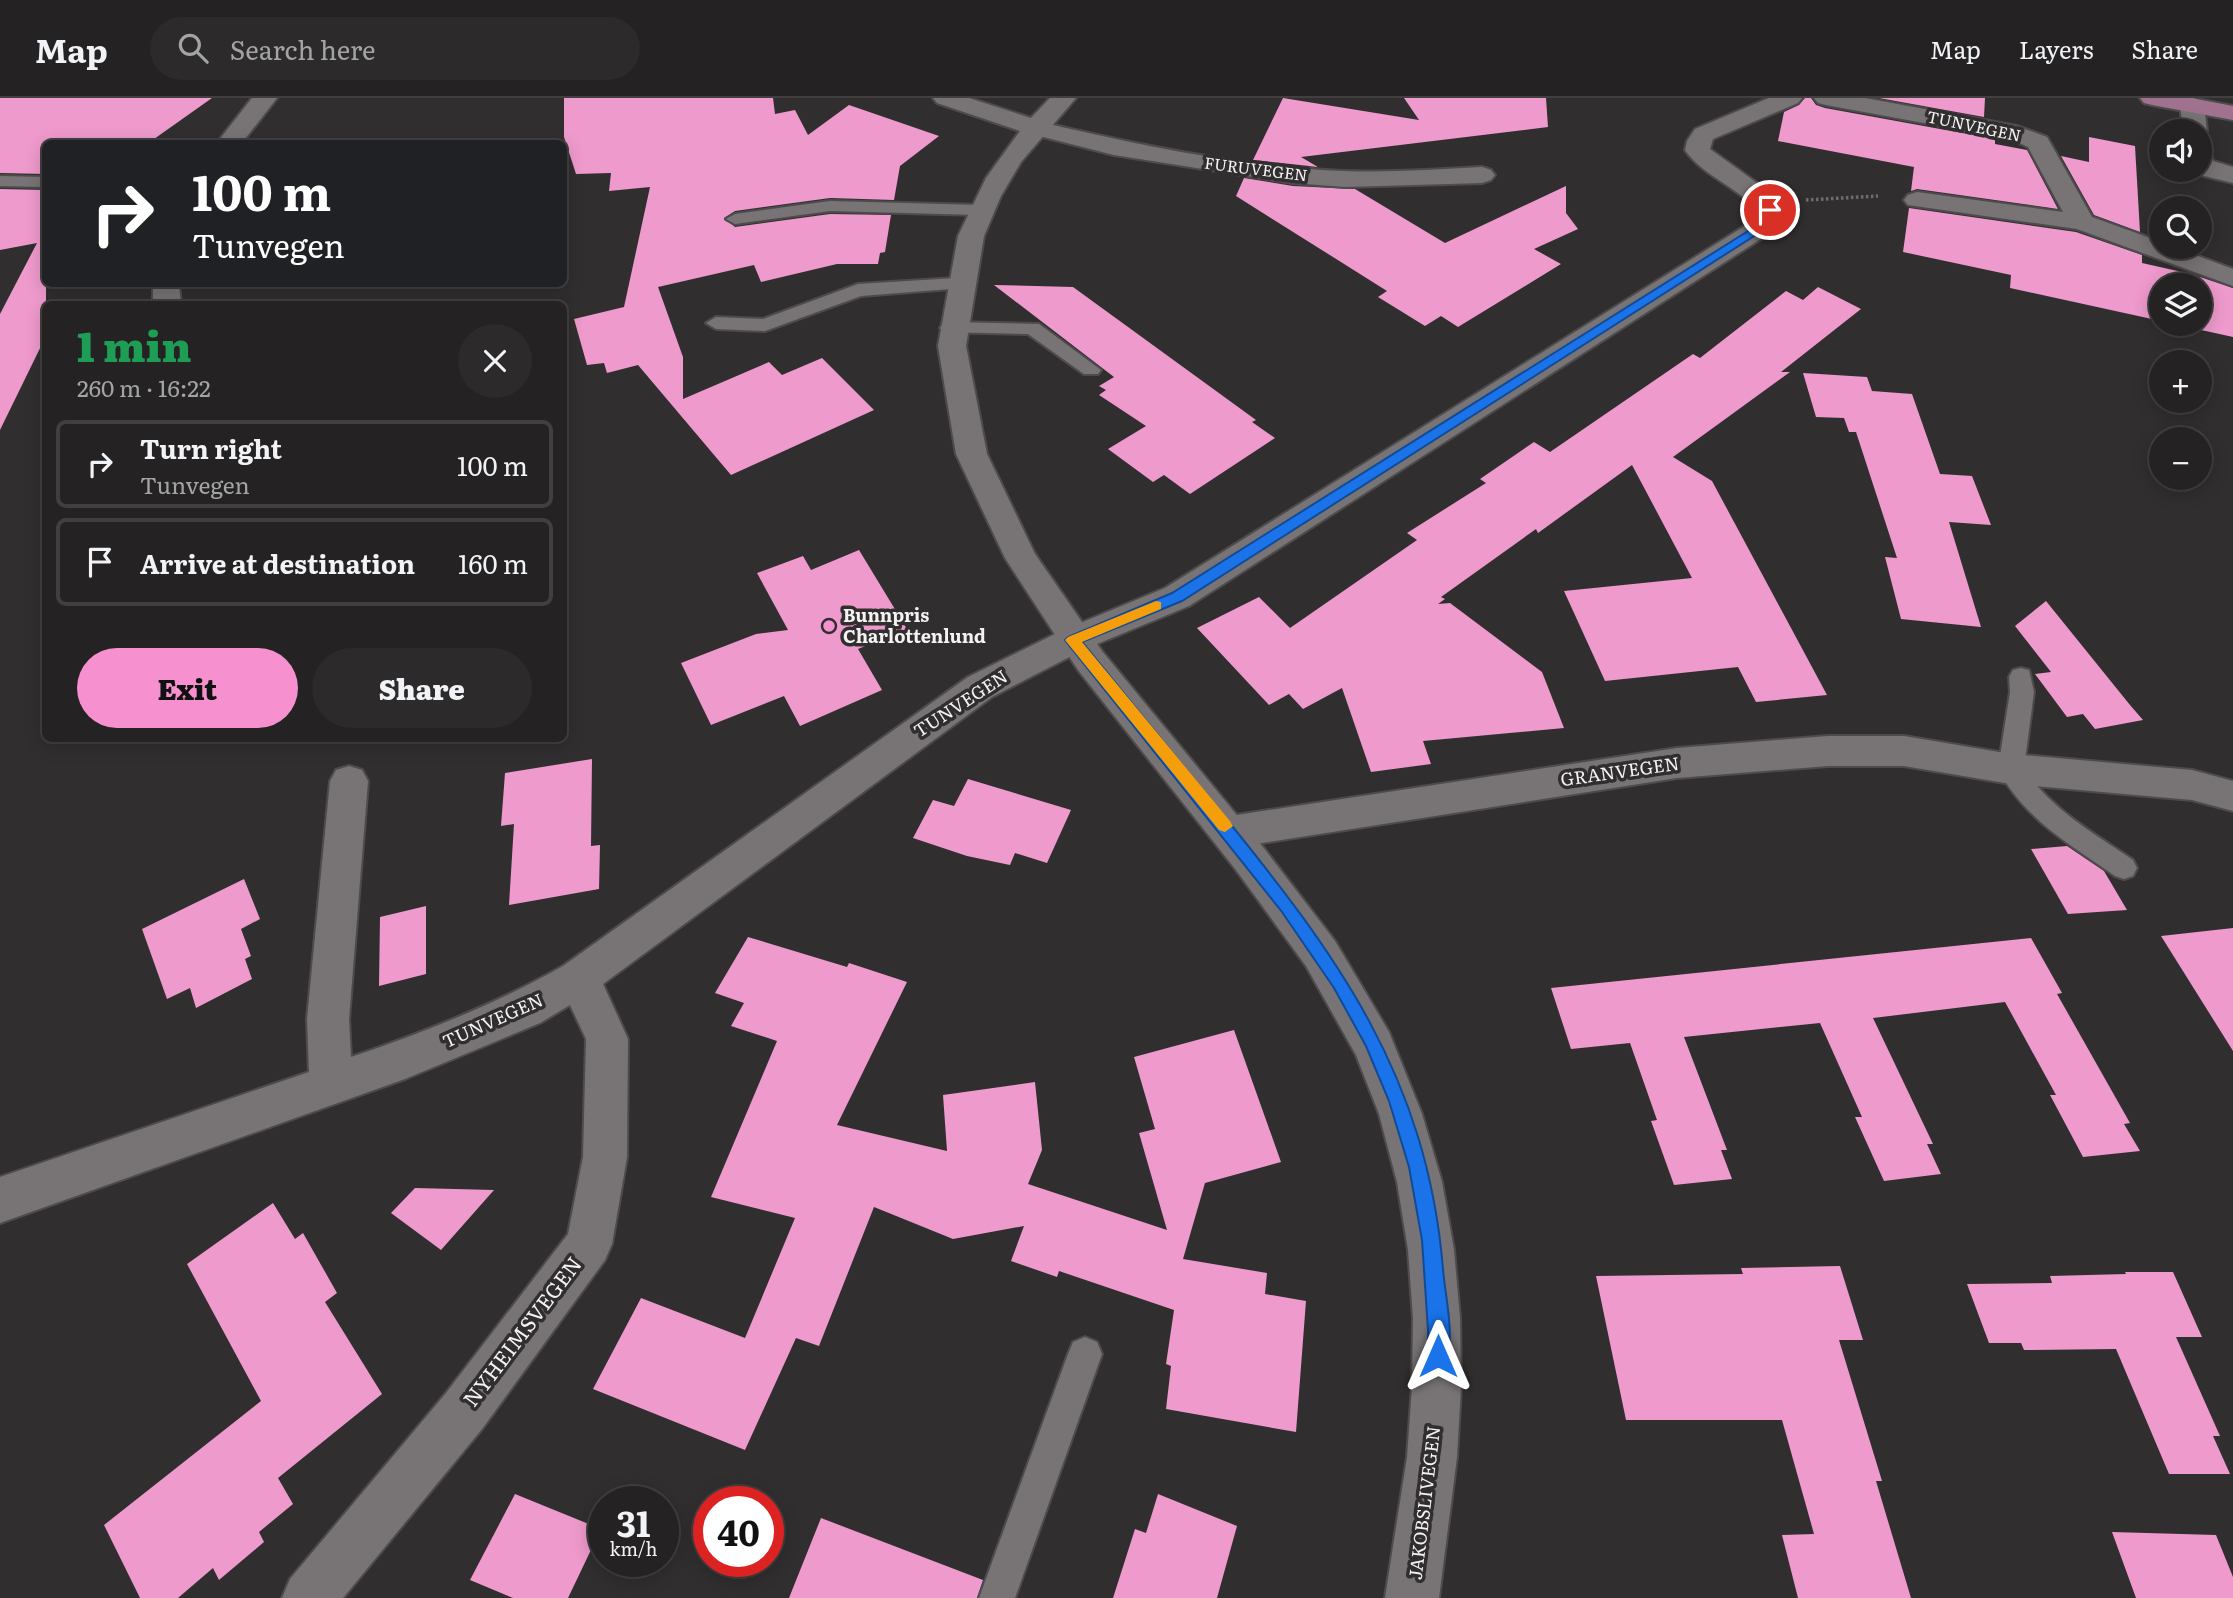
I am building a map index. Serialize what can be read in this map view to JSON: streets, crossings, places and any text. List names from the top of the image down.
{
  "streets": {
    "street": [
      "TUNVEGEN",
      "FURUVEGEN",
      "GRANVEGEN",
      "NYHEIMSVEGEN",
      "JAKOBSLIVEGEN"
    ]
  },
  "crossings": [
    ["TUNVEGEN", "NYHEIMSVEGEN"],
    ["TUNVEGEN", "JAKOBSLIVEGEN"],
    ["FURUVEGEN", "JAKOBSLIVEGEN"],
    ["GRANVEGEN", "JAKOBSLIVEGEN"]
  ],
  "places": ["Bunnpris Charlottenlund"],
  "page": {
    "header": "Map",
    "search": "Search here",
    "nav": ["Map", "Layers", "Share"],
    "map_buttons": ["+", "−"],
    "turn": ["100 m", "Tunvegen"],
    "heading": ["1 min", "260 m · 16:22"],
    "list": [
      {
        "name": "Turn right",
        "note": "Tunvegen",
        "value": "100 m"
      },
      {
        "name": "Arrive at destination",
        "value": "160 m"
      }
    ],
    "buttons": ["Exit", "Share"],
    "speed": "31 km/h",
    "limit": "40"
  }
}
